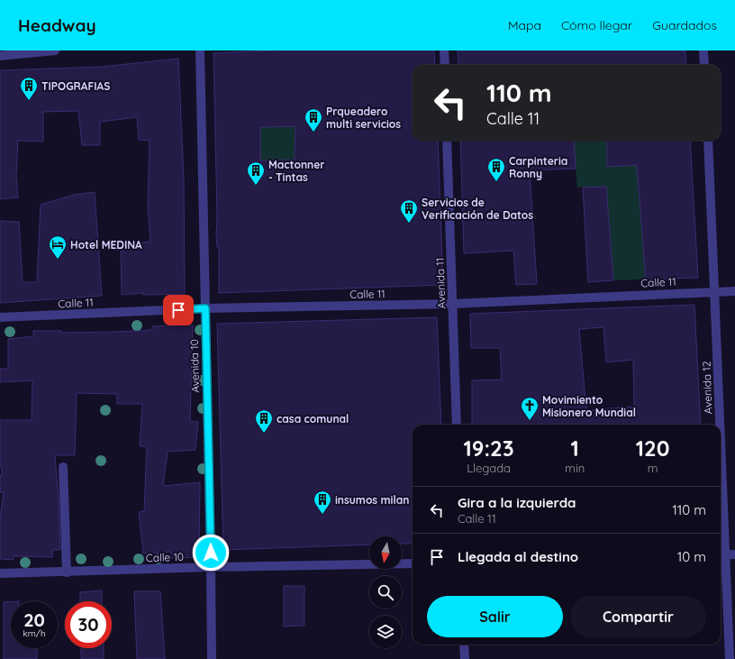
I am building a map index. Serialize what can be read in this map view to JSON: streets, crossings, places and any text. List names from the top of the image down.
{
  "streets": {
    "street": [
      "Calle 11",
      "Avenida 11",
      "Avenida 10",
      "Avenida 12",
      "Calle 10"
    ]
  },
  "crossings": [
    ["Calle 11", "Avenida 11"],
    ["Calle 11", "Avenida 10"],
    ["Calle 11", "Avenida 12"],
    ["Avenida 10", "Calle 10"]
  ],
  "places": {
    "building": [
      "TIPOGRAFIAS",
      "Prqueadero multi servicios",
      "Carpinteria Ronny",
      "Mactonner - Tintas",
      "Servicios de Verificación de Datos",
      "casa comunal",
      "insumos milan"
    ],
    "hotel": ["Hotel MEDINA"],
    "church": ["Movimiento Misionero Mundial"]
  },
  "north": "bottom",
  "page": {
    "header": "Headway",
    "nav": ["Mapa", "Cómo llegar", "Guardados"],
    "turn": ["110 m", "Calle 11"],
    "eta": [
      "19:23",
      "Llegada",
      "1",
      "min",
      "120",
      "m"
    ],
    "list": [
      {
        "name": "Gira a la izquierda",
        "note": "Calle 11",
        "value": "110 m"
      },
      {
        "name": "Llegada al destino",
        "value": "10 m"
      }
    ],
    "buttons": ["Salir", "Compartir"],
    "speed": "20 km/h",
    "limit": "30"
  }
}
